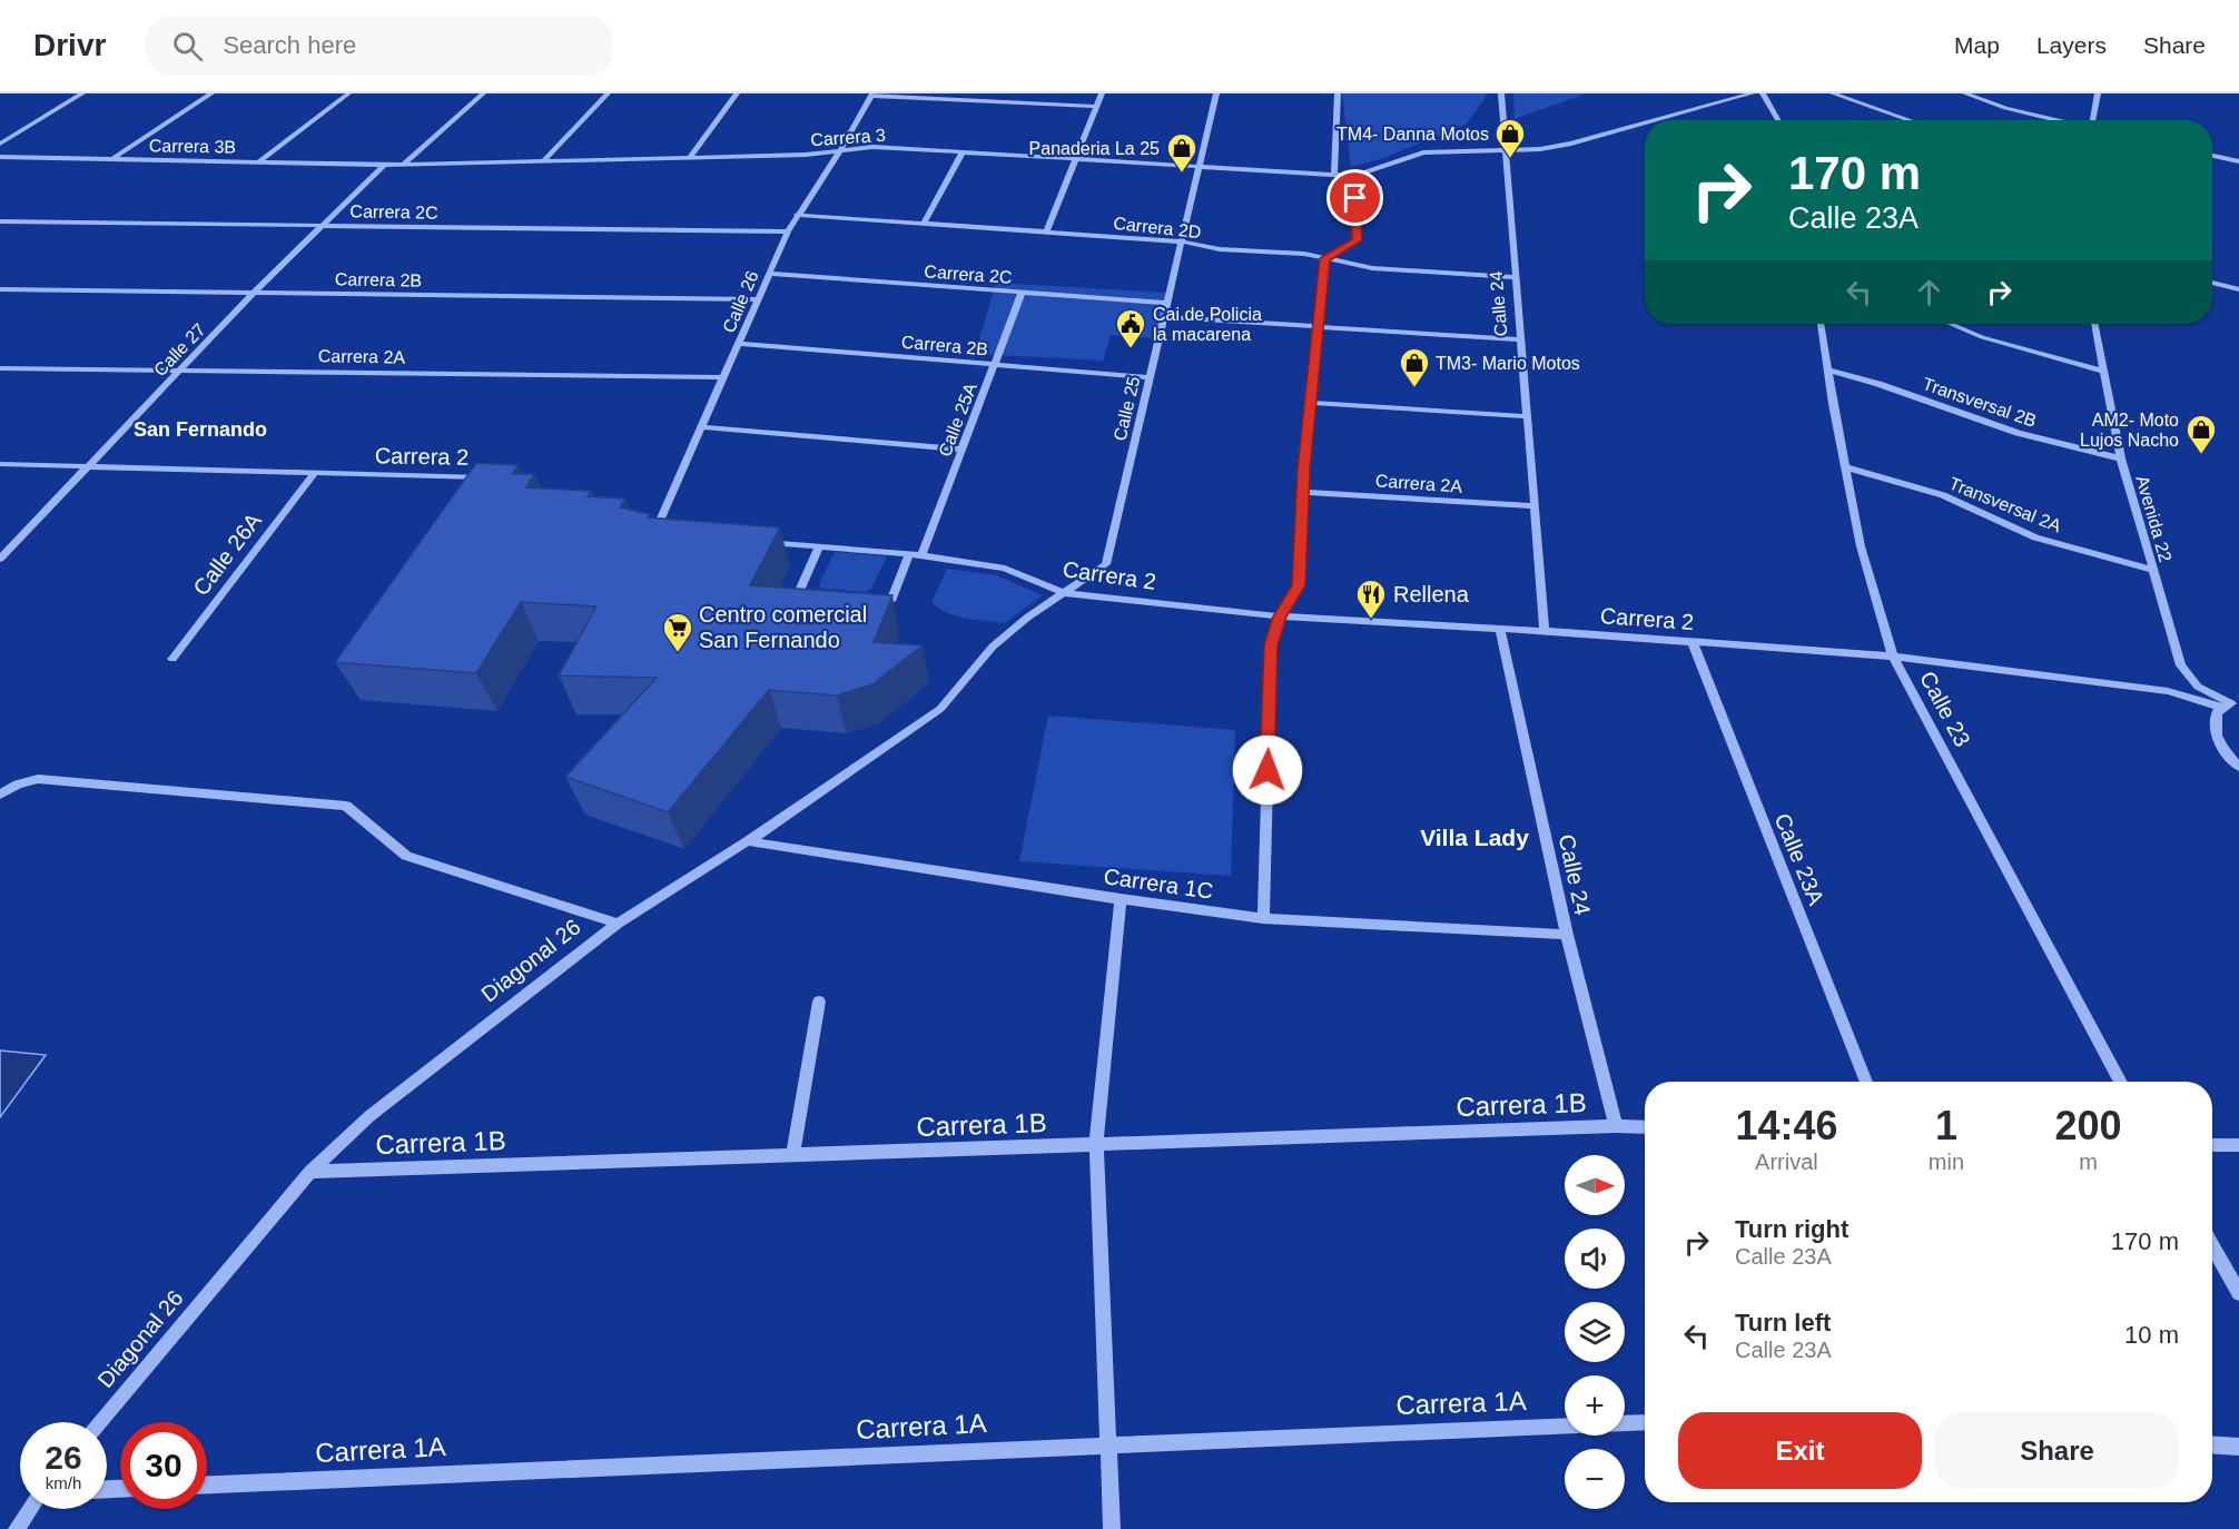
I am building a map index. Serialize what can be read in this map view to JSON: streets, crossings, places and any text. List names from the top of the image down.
{
  "streets": {
    "street": [
      "Carrera 3",
      "Carrera 3B",
      "Carrera 2C",
      "Carrera 2D",
      "Carrera 2B",
      "Calle 26",
      "Calle 24",
      "Calle 27",
      "Carrera 2A",
      "Transversal 2B",
      "Calle 25",
      "Calle 25A",
      "Carrera 2",
      "Transversal 2A",
      "Avenida 22",
      "Calle 26A",
      "Calle 23",
      "Calle 23A",
      "Carrera 1C",
      "Diagonal 26",
      "Carrera 1B",
      "Carrera 1A"
    ]
  },
  "crossings": [
    ["Carrera 3", "Carrera 3B"],
    ["Carrera 3", "Calle 26"],
    ["Carrera 3", "Calle 27"],
    ["Carrera 3", "Calle 25"],
    ["Carrera 3B", "Calle 27"],
    ["Carrera 2C", "Calle 26"],
    ["Carrera 2C", "Calle 27"],
    ["Carrera 2C", "Calle 25"],
    ["Carrera 2C", "Calle 25A"],
    ["Carrera 2D", "Calle 26"],
    ["Carrera 2D", "Calle 24"],
    ["Carrera 2D", "Calle 25"],
    ["Carrera 2B", "Calle 26"],
    ["Carrera 2B", "Calle 27"],
    ["Carrera 2B", "Calle 25"],
    ["Carrera 2B", "Calle 25A"],
    ["Calle 26", "Carrera 2A"],
    ["Calle 24", "Carrera 2A"],
    ["Calle 24", "Carrera 2"],
    ["Calle 24", "Carrera 1C"],
    ["Calle 24", "Carrera 1B"],
    ["Calle 27", "Carrera 2A"],
    ["Calle 27", "Carrera 2"],
    ["Transversal 2B", "Avenida 22"],
    ["Transversal 2B", "Calle 23"],
    ["Calle 25", "Carrera 2"],
    ["Calle 25", "Diagonal 26"],
    ["Calle 25A", "Carrera 2"],
    ["Carrera 2", "Avenida 22"],
    ["Carrera 2", "Calle 26A"],
    ["Carrera 2", "Calle 23"],
    ["Carrera 2", "Calle 23A"],
    ["Carrera 2", "Diagonal 26"],
    ["Transversal 2A", "Avenida 22"],
    ["Transversal 2A", "Calle 23"],
    ["Carrera 1C", "Diagonal 26"],
    ["Diagonal 26", "Carrera 1B"]
  ],
  "districts": ["San Fernando", "Villa Lady"],
  "places": {
    "shop": [
      "TM4- Danna Motos",
      "Panaderia La 25",
      "TM3- Mario Motos",
      "AM2- Moto Lujos Nacho"
    ],
    "public building": ["Cai de Policia la macarena"],
    "restaurant": ["Rellena"],
    "supermarket": ["Centro comercial San Fernando"]
  },
  "north": "right",
  "page": {
    "header": "Drivr",
    "search": "Search here",
    "nav": ["Map", "Layers", "Share"],
    "turn": ["170 m", "Calle 23A"],
    "eta": [
      "14:46",
      "Arrival",
      "1",
      "min",
      "200",
      "m"
    ],
    "map_buttons": ["+", "−"],
    "list": [
      {
        "name": "Turn right",
        "note": "Calle 23A",
        "value": "170 m"
      },
      {
        "name": "Turn left",
        "note": "Calle 23A",
        "value": "10 m"
      }
    ],
    "buttons": ["Exit", "Share"],
    "speed": "26 km/h",
    "limit": "30"
  }
}
